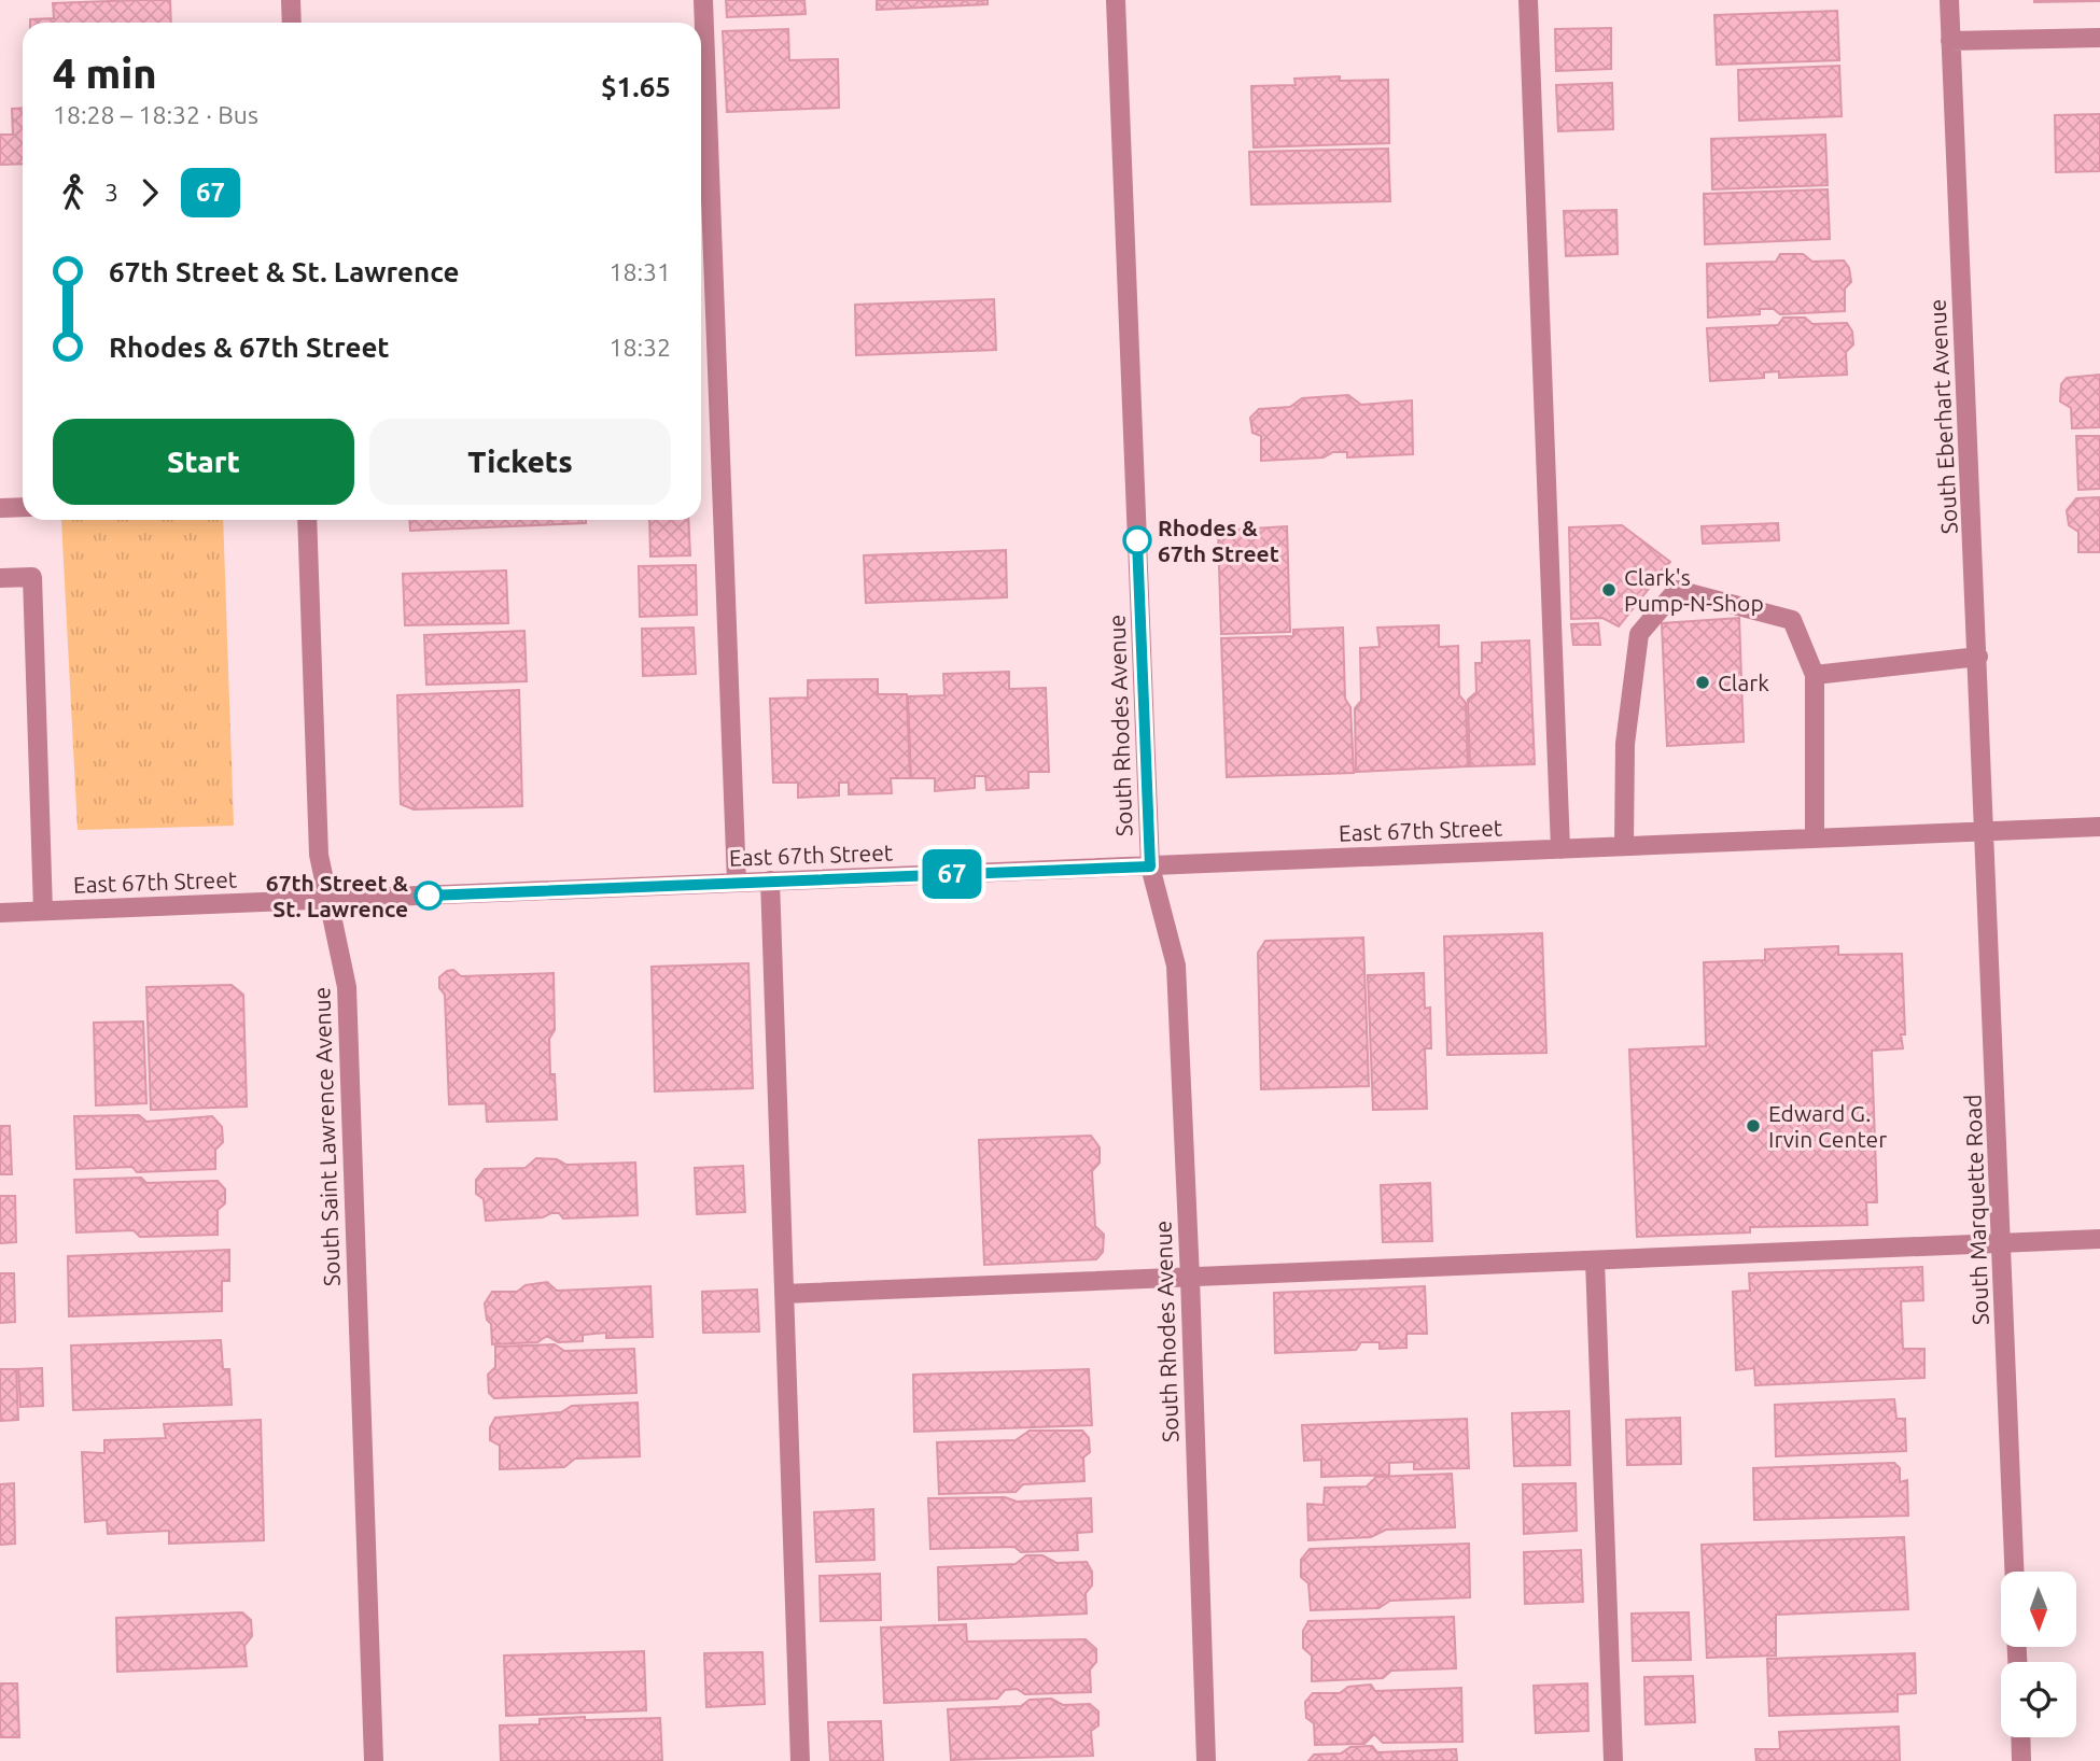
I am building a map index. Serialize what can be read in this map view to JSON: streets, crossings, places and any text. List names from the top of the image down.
{
  "streets": {
    "street": [
      "South Eberhart Avenue",
      "South Rhodes Avenue",
      "East 67th Street",
      "South Saint Lawrence Avenue",
      "South Marquette Road"
    ]
  },
  "crossings": [
    ["South Eberhart Avenue", "East 67th Street"],
    ["South Eberhart Avenue", "South Marquette Road"],
    ["South Rhodes Avenue", "East 67th Street"],
    ["East 67th Street", "South Saint Lawrence Avenue"],
    ["East 67th Street", "South Marquette Road"]
  ],
  "places": [
    "Rhodes & 67th Street",
    "Clark's Pump-N-Shop",
    "Clark",
    "67th Street & St. Lawrence",
    "Edward G. Irvin Center"
  ],
  "lines": ["bus line 67"],
  "north": "bottom",
  "page": {
    "on_map": "67",
    "heading": ["4 min", "18:28 – 18:32 · Bus", "$1.65"],
    "legs": ["3", "67"],
    "list": [
      {
        "name": "67th Street & St. Lawrence",
        "value": "18:31"
      },
      {
        "name": "Rhodes & 67th Street",
        "value": "18:32"
      }
    ],
    "buttons": ["Start", "Tickets"]
  }
}
